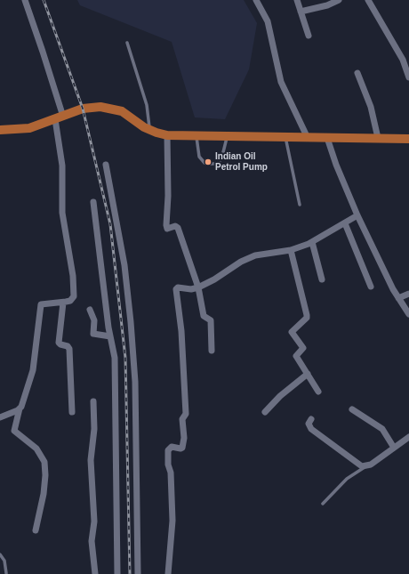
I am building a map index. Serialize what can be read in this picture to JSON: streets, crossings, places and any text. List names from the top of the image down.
{
  "places": ["Indian Oil Petrol Pump"]
}
